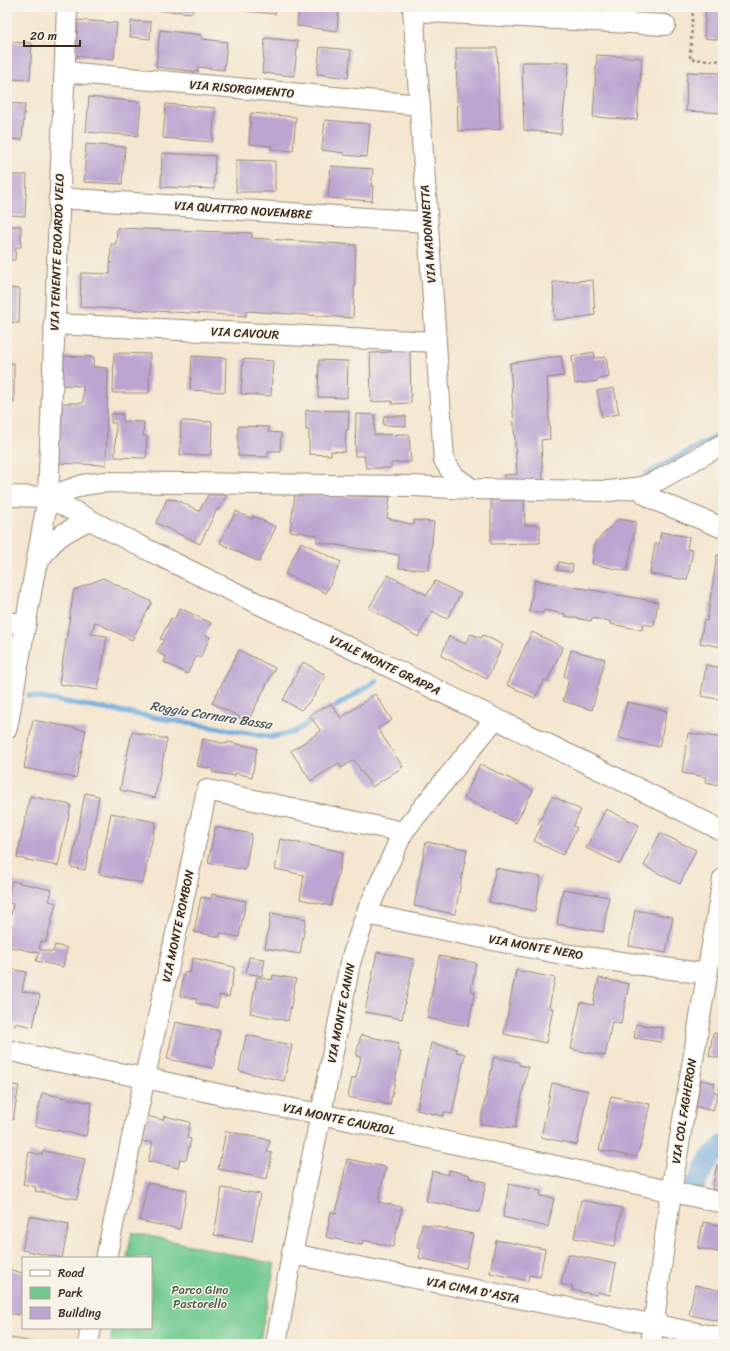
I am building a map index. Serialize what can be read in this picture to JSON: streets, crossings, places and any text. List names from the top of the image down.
{
  "streets": {
    "street": [
      "VIA RISORGIMENTO",
      "VIA QUATTRO NOVEMBRE",
      "VIA MADONNETTA",
      "VIA TENENTE EDOARDO VELO",
      "VIA CAVOUR",
      "VIALE MONTE GRAPPA",
      "VIA MONTE ROMBON",
      "VIA MONTE NERO",
      "VIA MONTE CANIN",
      "VIA COL FAGHERON",
      "VIA MONTE CAURIOL",
      "VIA CIMA D'ASTA"
    ]
  },
  "crossings": [
    ["VIA RISORGIMENTO", "VIA MADONNETTA"],
    ["VIA RISORGIMENTO", "VIA TENENTE EDOARDO VELO"],
    ["VIA QUATTRO NOVEMBRE", "VIA MADONNETTA"],
    ["VIA QUATTRO NOVEMBRE", "VIA TENENTE EDOARDO VELO"],
    ["VIA MADONNETTA", "VIA CAVOUR"],
    ["VIA TENENTE EDOARDO VELO", "VIA CAVOUR"],
    ["VIA TENENTE EDOARDO VELO", "VIALE MONTE GRAPPA"],
    ["VIALE MONTE GRAPPA", "VIA MONTE CANIN"],
    ["VIA MONTE ROMBON", "VIA MONTE CANIN"],
    ["VIA MONTE ROMBON", "VIA MONTE CAURIOL"],
    ["VIA MONTE NERO", "VIA MONTE CANIN"],
    ["VIA MONTE NERO", "VIA COL FAGHERON"],
    ["VIA MONTE CANIN", "VIA MONTE CAURIOL"],
    ["VIA MONTE CANIN", "VIA CIMA D'ASTA"],
    ["VIA COL FAGHERON", "VIA MONTE CAURIOL"],
    ["VIA COL FAGHERON", "VIA CIMA D'ASTA"]
  ],
  "water": ["Roggia Cornara Bassa"],
  "parks": ["Parco Gino Pastorello"],
  "legend": ["Road", "Park", "Building"],
  "scale_bar": "20 m"
}
